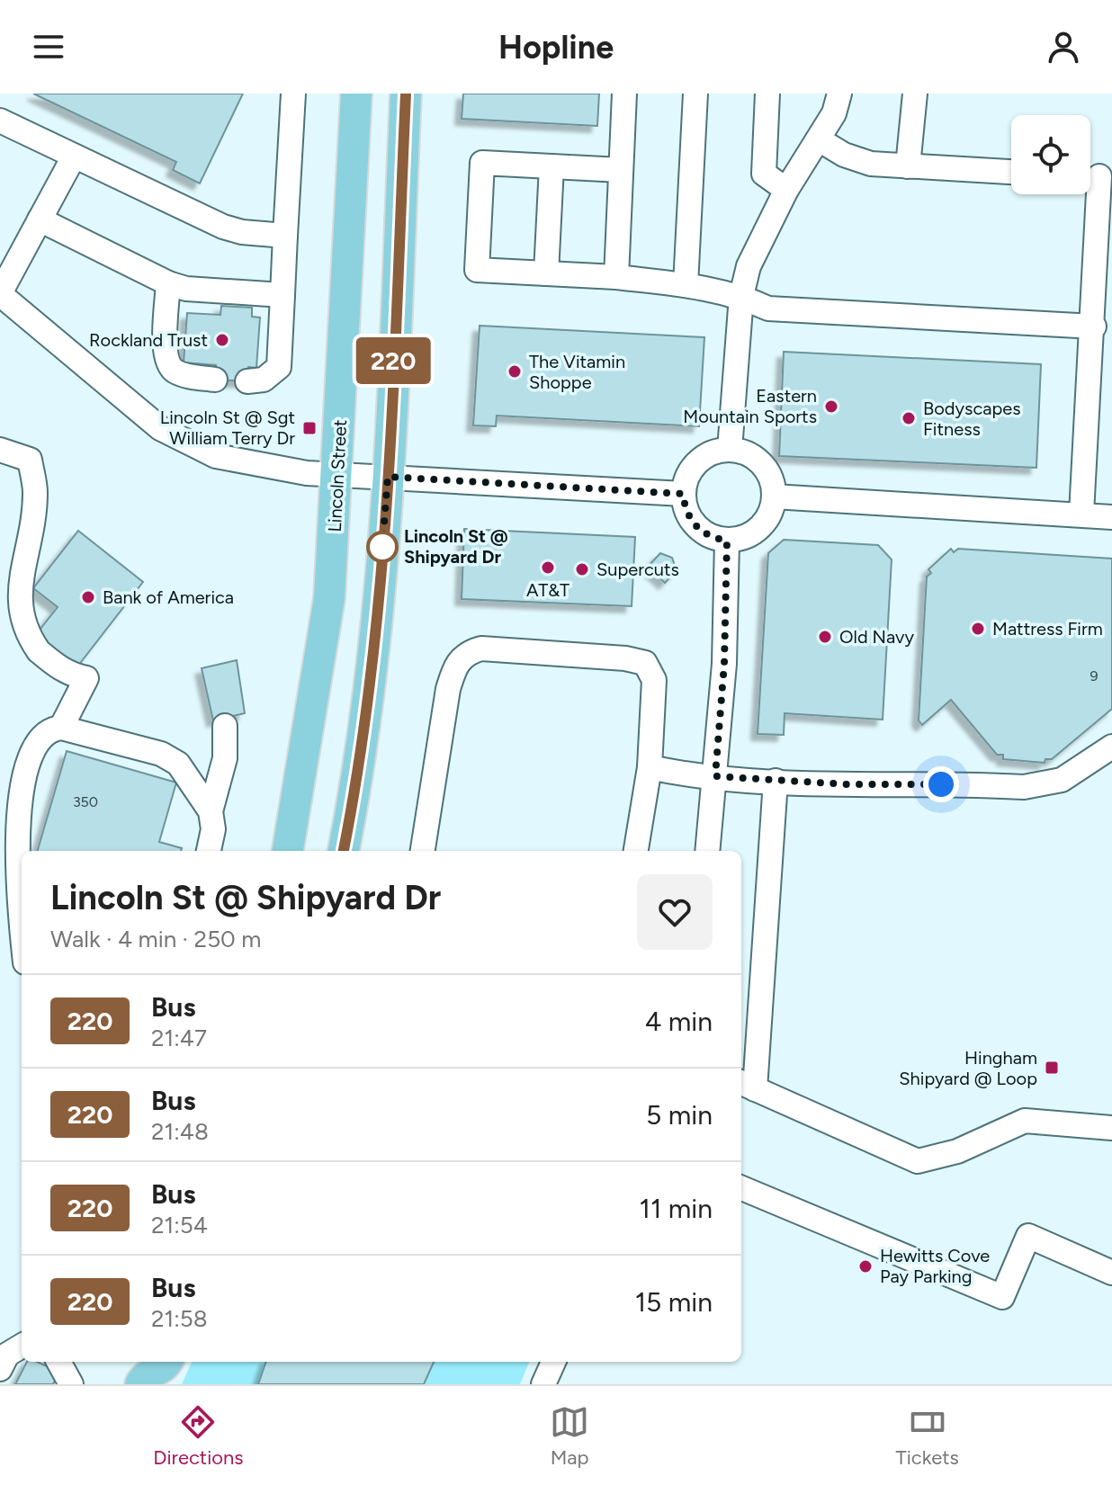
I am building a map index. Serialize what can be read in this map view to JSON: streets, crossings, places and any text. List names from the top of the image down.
{
  "streets": {
    "main road": ["Lincoln Street"]
  },
  "places": {
    "other": [
      "Rockland Trust",
      "The Vitamin Shoppe",
      "Eastern Mountain Sports",
      "Bodyscapes Fitness",
      "Lincoln St @ Shipyard Dr",
      "AT&T",
      "Supercuts",
      "Bank of America",
      "Mattress Firm",
      "Old Navy",
      "Hewitts Cove Pay Parking"
    ],
    "transit": ["Lincoln St @ Sgt William Terry Dr", "Hingham Shipyard @ Loop"]
  },
  "lines": ["bus line 220"],
  "house_numbers": ["9", "350"],
  "page": {
    "header": "Hopline",
    "on_map": "220",
    "heading": ["Lincoln St @ Shipyard Dr", "Walk · 4 min · 250 m"],
    "list": [
      {
        "mark": "220",
        "name": "Bus",
        "note": "21:47",
        "value": "4 min"
      },
      {
        "mark": "220",
        "name": "Bus",
        "note": "21:48",
        "value": "5 min"
      },
      {
        "mark": "220",
        "name": "Bus",
        "note": "21:54",
        "value": "11 min"
      },
      {
        "mark": "220",
        "name": "Bus",
        "note": "21:58",
        "value": "15 min"
      }
    ],
    "tabs": ["Directions", "Map", "Tickets"]
  }
}
